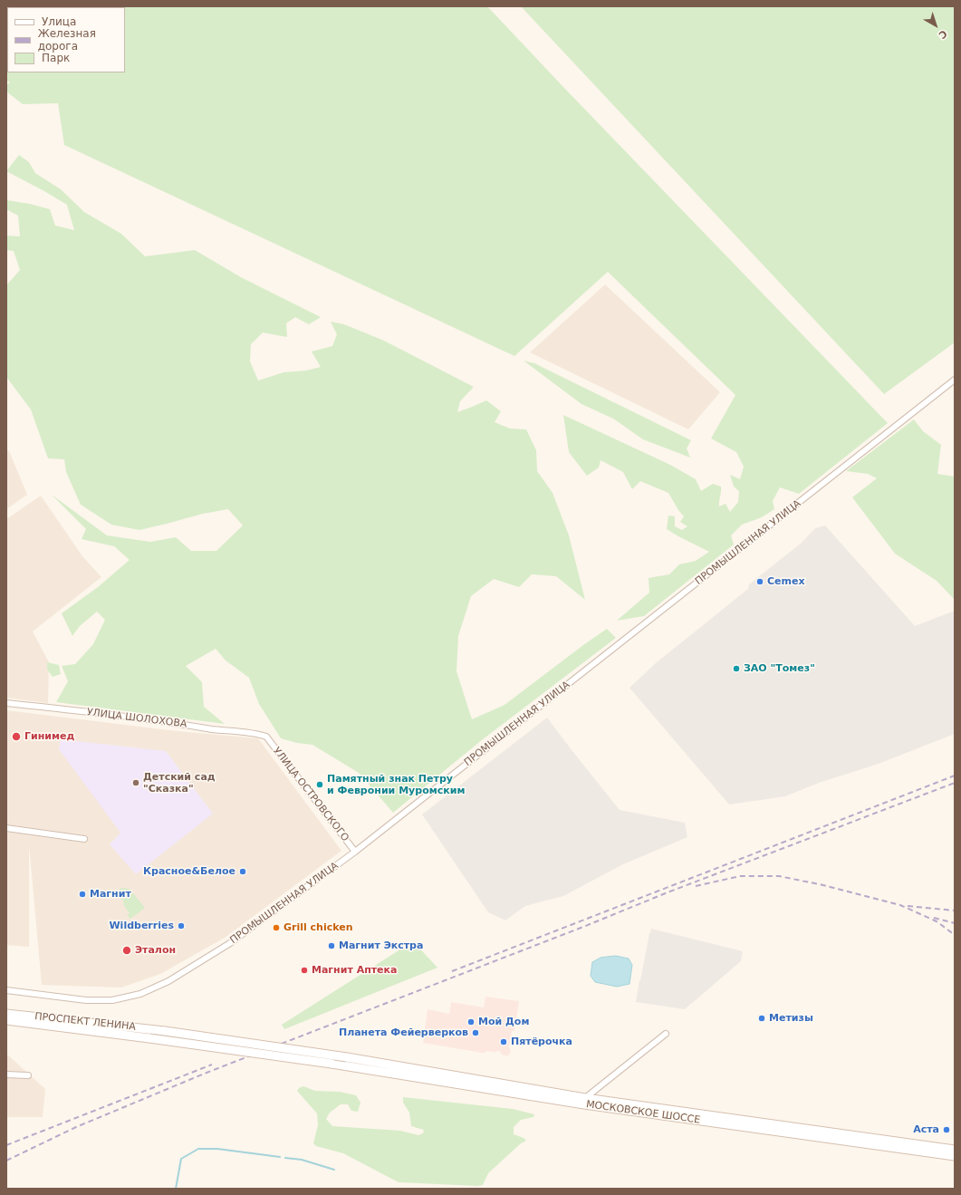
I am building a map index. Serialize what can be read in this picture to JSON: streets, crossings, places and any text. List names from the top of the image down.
{
  "streets": {
    "main road": ["ПРОСПЕКТ ЛЕНИНА", "МОСКОВСКОЕ ШОССЕ"],
    "street": ["ПРОМЫШЛЕННАЯ УЛИЦА", "УЛИЦА ШОЛОХОВА", "УЛИЦА ОСТРОВСКОГО"]
  },
  "crossings": [
    ["ПРОМЫШЛЕННАЯ УЛИЦА", "УЛИЦА ОСТРОВСКОГО"],
    ["УЛИЦА ШОЛОХОВА", "УЛИЦА ОСТРОВСКОГО"],
    ["ПРОСПЕКТ ЛЕНИНА", "МОСКОВСКОЕ ШОССЕ"]
  ],
  "places": [
    "Cemex",
    "ЗАО \"Томез\"",
    "Гинимед",
    "Детский сад \"Сказка\"",
    "Памятный знак Петру и Февронии Муромским",
    "Красное&Белое",
    "Магнит",
    "Wildberries",
    "Grill chicken",
    "Магнит Экстра",
    "Эталон",
    "Магнит Аптека",
    "Метизы",
    "Мой Дом",
    "Планета Фейерверков",
    "Пятёрочка",
    "Аста"
  ],
  "legend": ["Улица", "Железная дорога", "Парк"],
  "north": "bottom right"
}
